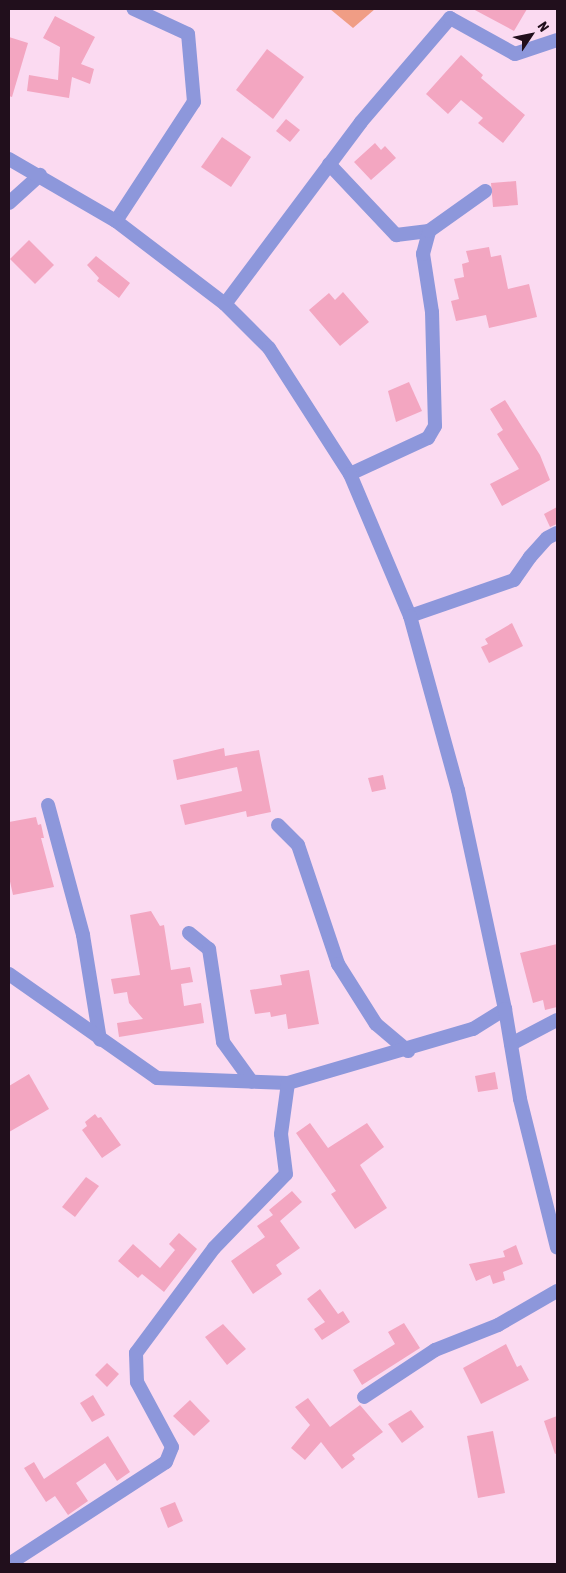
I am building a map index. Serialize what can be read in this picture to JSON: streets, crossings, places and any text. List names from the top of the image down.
{
  "north": "top right"
}
